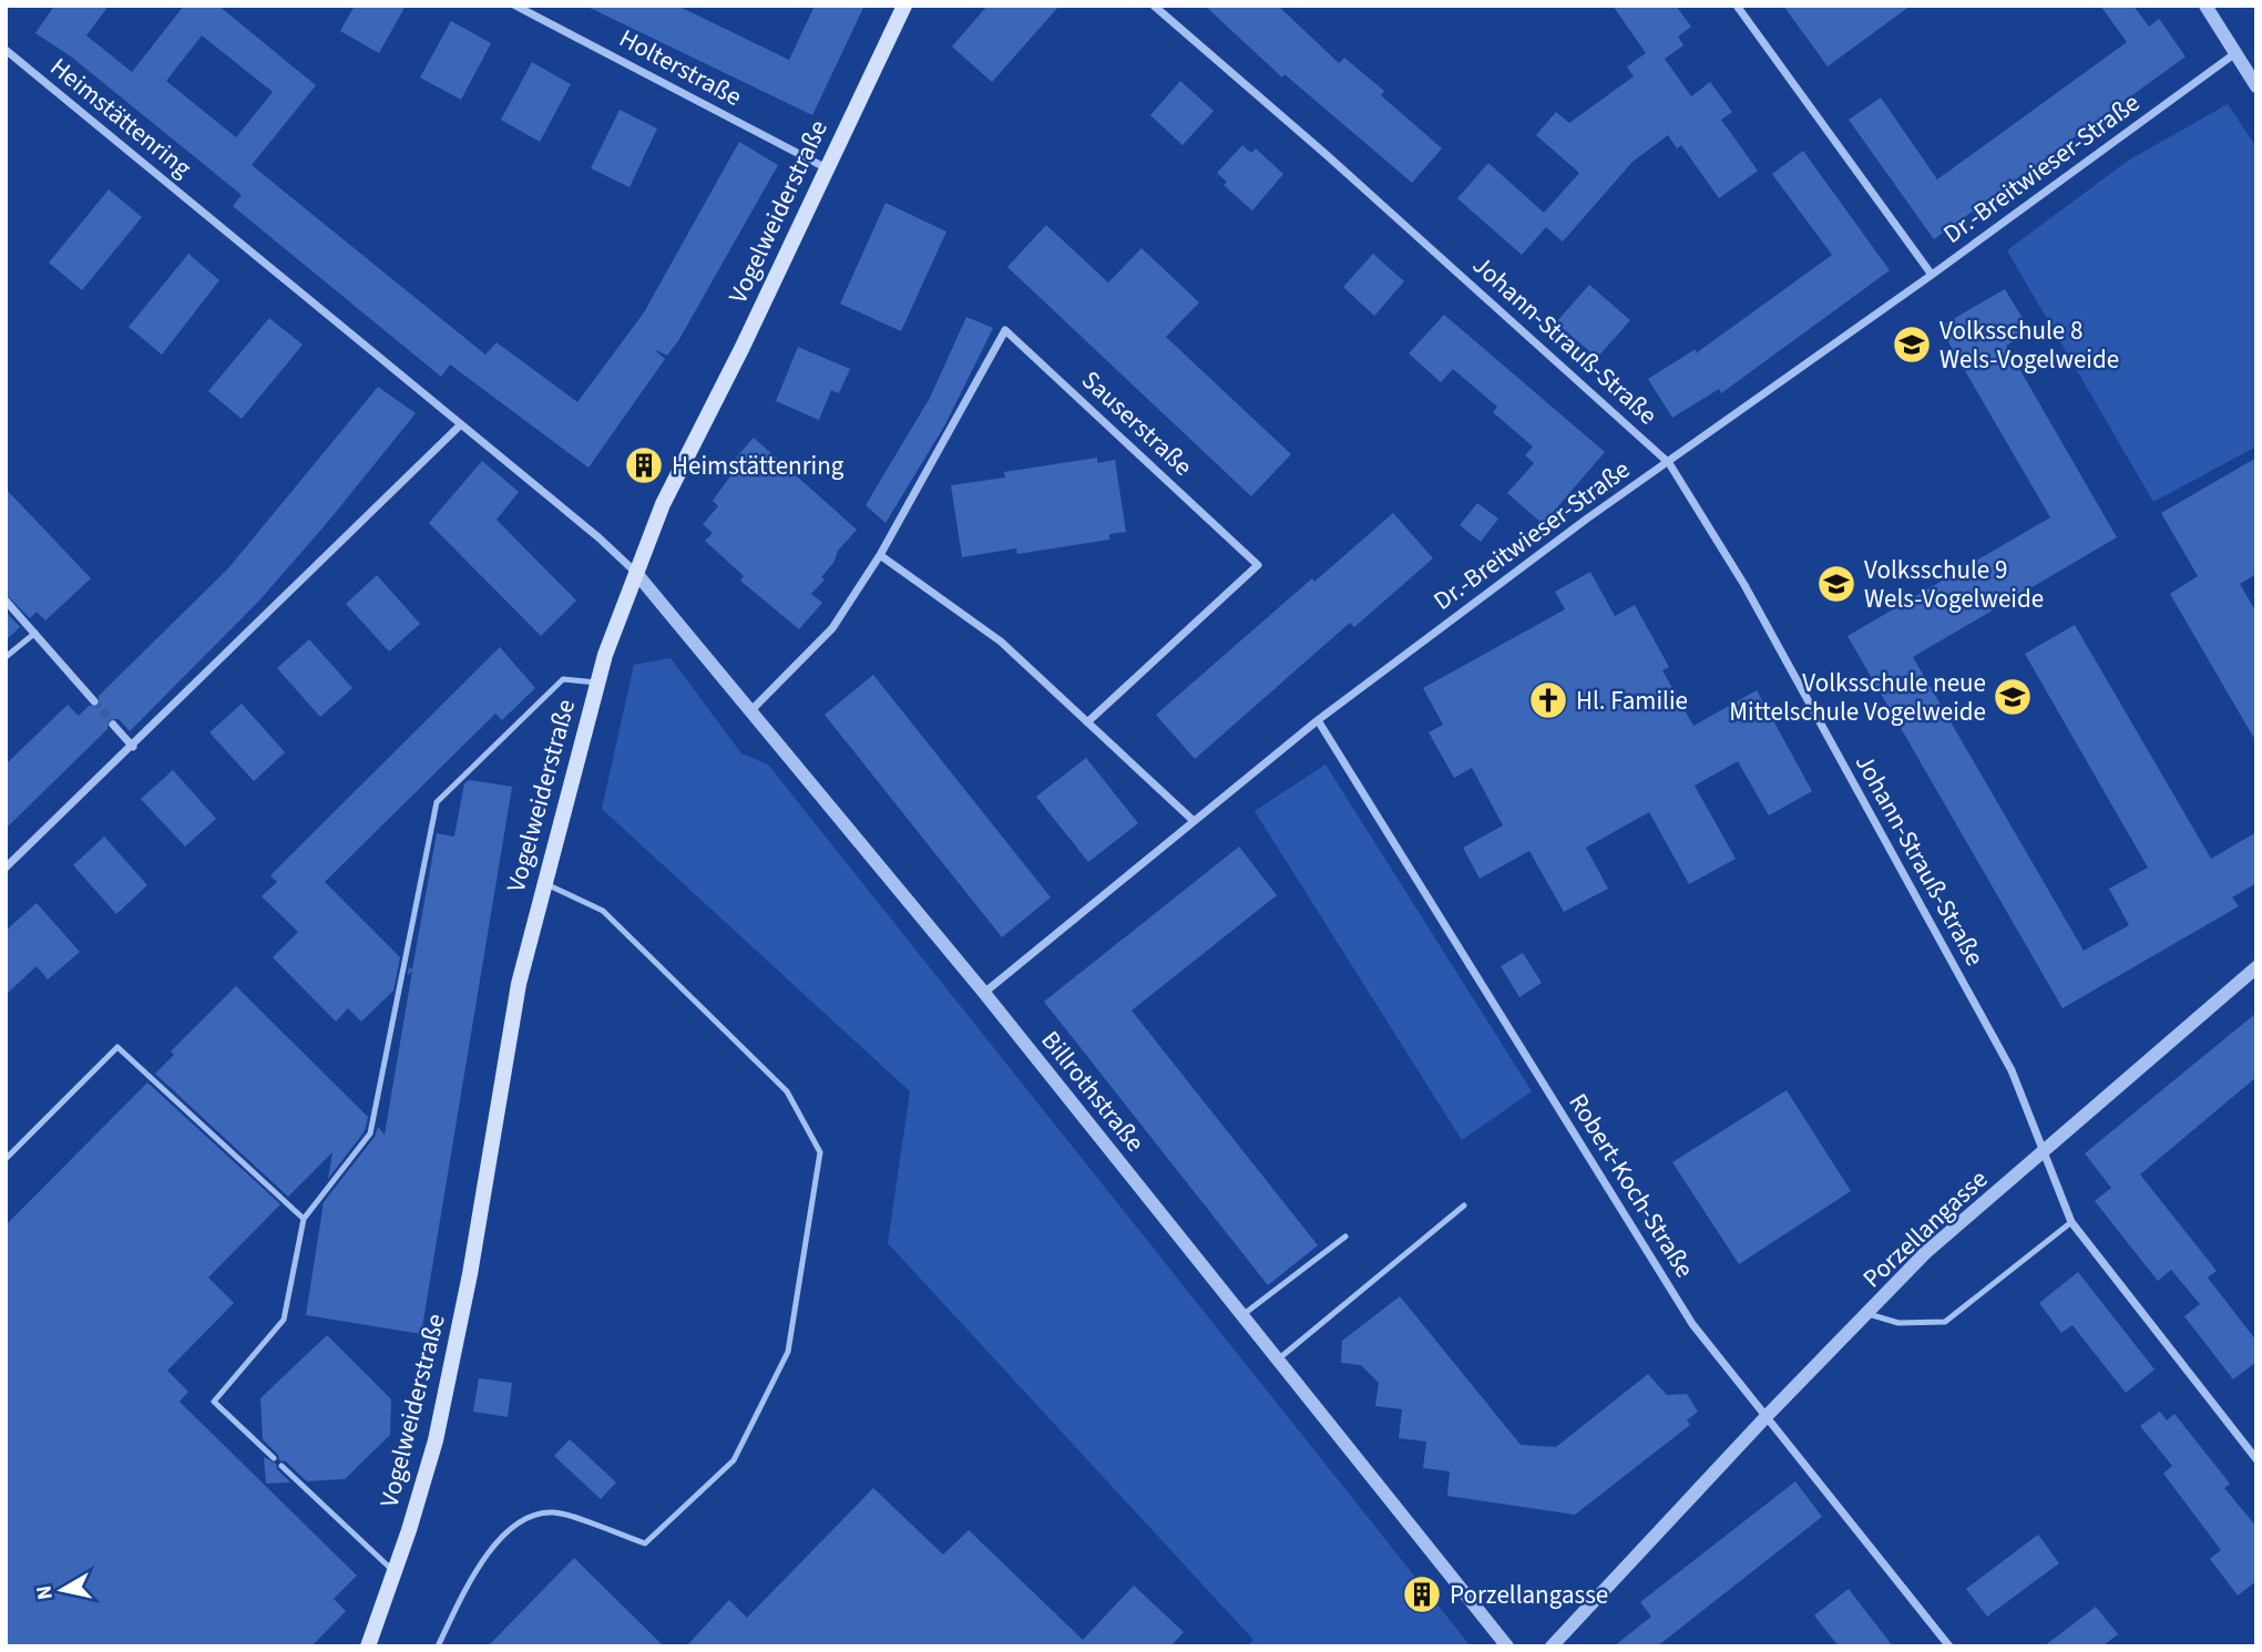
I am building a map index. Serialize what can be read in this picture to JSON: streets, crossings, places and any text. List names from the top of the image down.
{
  "streets": {
    "main road": ["Vogelweiderstraße"],
    "street": [
      "Holterstraße",
      "Heimstättenring",
      "Dr.-Breitwieser-Straße",
      "Johann-Strauß-Straße",
      "Sauserstraße",
      "Billrothstraße",
      "Robert-Koch-Straße",
      "Porzellangasse"
    ]
  },
  "crossings": [
    ["Holterstraße", "Vogelweiderstraße"],
    ["Heimstättenring", "Vogelweiderstraße"],
    ["Heimstättenring", "Billrothstraße"],
    ["Dr.-Breitwieser-Straße", "Johann-Strauß-Straße"],
    ["Dr.-Breitwieser-Straße", "Billrothstraße"],
    ["Dr.-Breitwieser-Straße", "Robert-Koch-Straße"],
    ["Vogelweiderstraße", "Billrothstraße"],
    ["Johann-Strauß-Straße", "Porzellangasse"],
    ["Sauserstraße", "Billrothstraße"],
    ["Robert-Koch-Straße", "Porzellangasse"]
  ],
  "places": {
    "school or university": ["Volksschule 8 Wels-Vogelweide", "Volksschule 9 Wels-Vogelweide", "Volksschule neue Mittelschule Vogelweide"],
    "building": ["Heimstättenring", "Porzellangasse"],
    "church": ["Hl. Familie"]
  },
  "north": "left"
}
